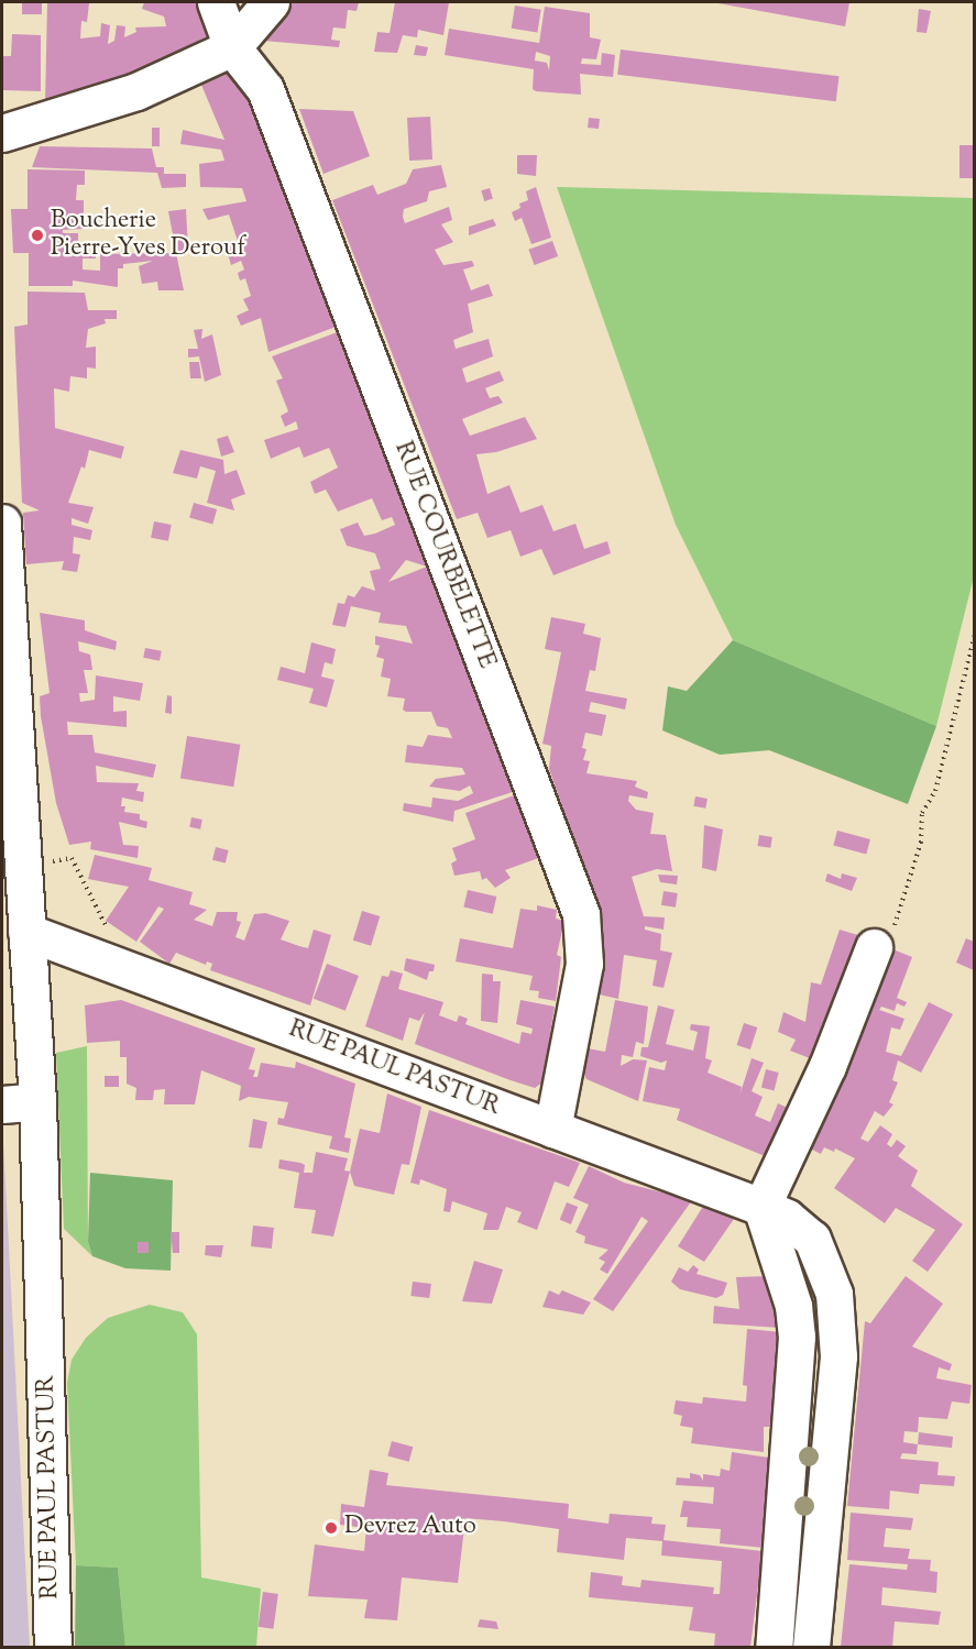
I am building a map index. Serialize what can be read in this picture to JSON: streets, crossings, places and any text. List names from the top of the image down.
{
  "streets": {
    "street": ["RUE COURBELETTE", "RUE PAUL PASTUR"]
  },
  "crossings": [
    ["RUE COURBELETTE", "RUE PAUL PASTUR"]
  ],
  "places": ["Boucherie Pierre-Yves Derouf", "Devrez Auto"]
}
